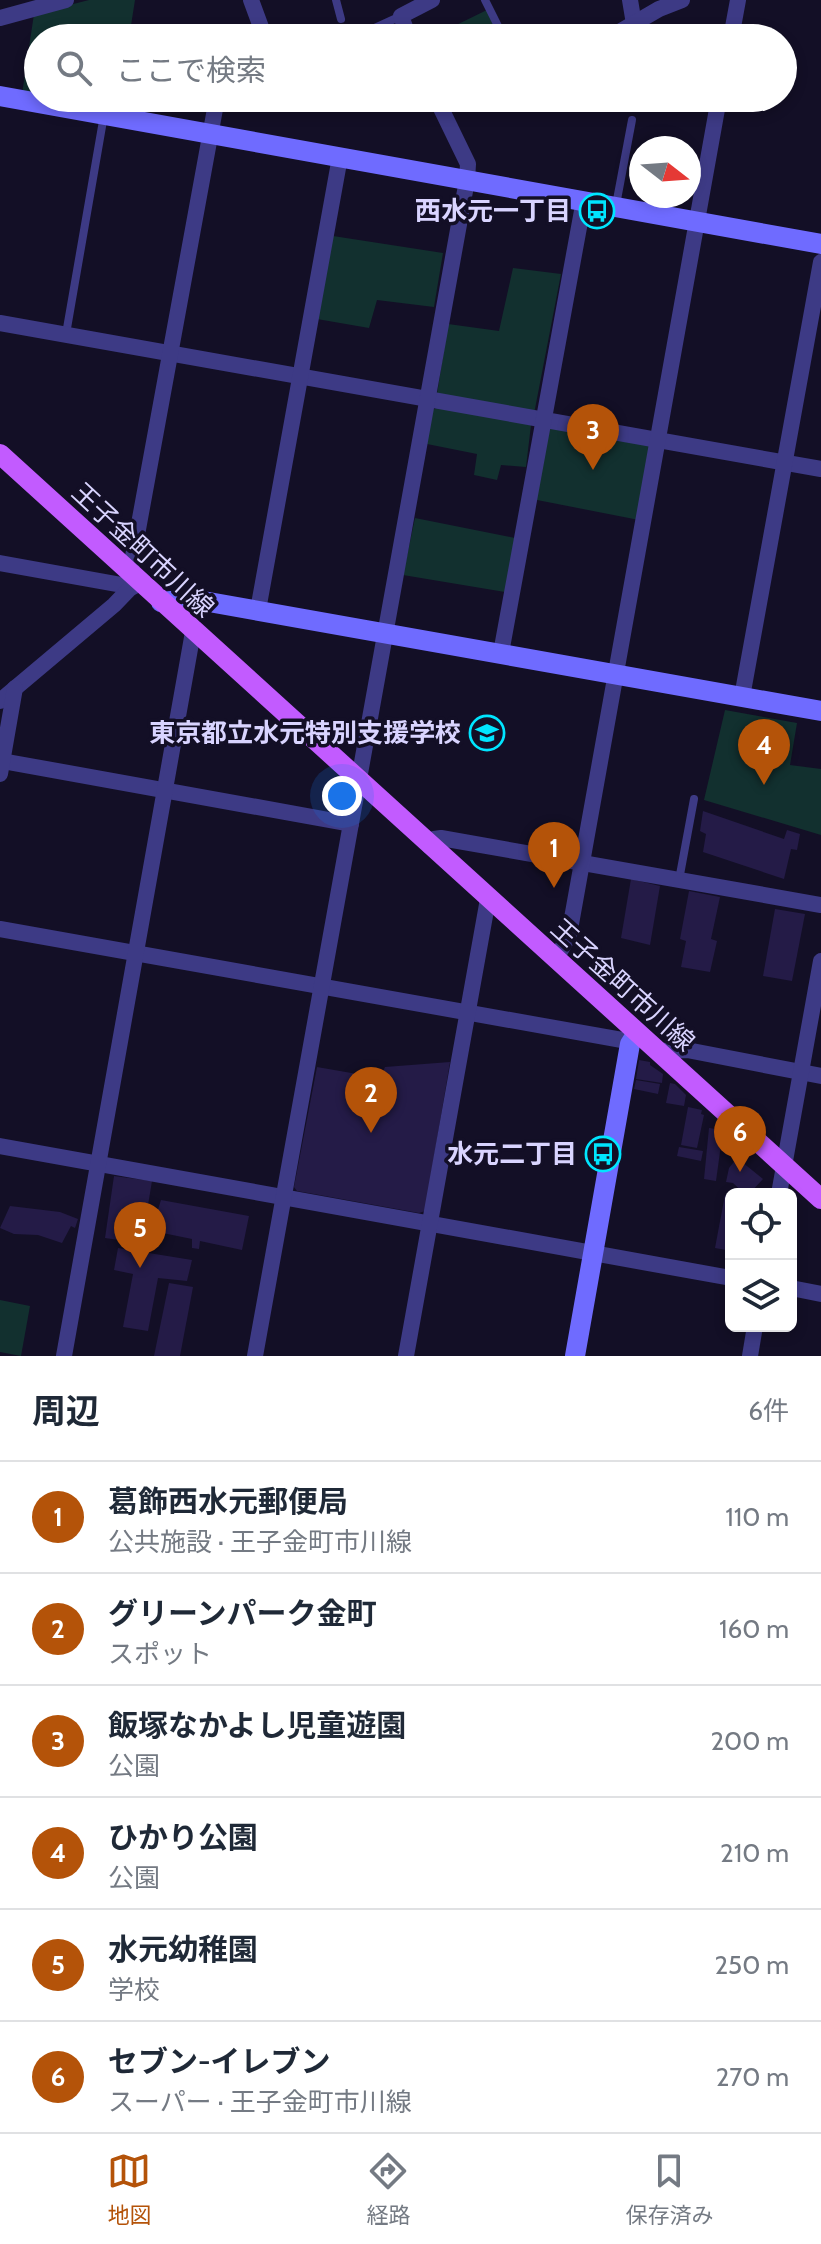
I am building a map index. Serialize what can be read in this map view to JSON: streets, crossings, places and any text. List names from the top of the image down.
{
  "streets": {
    "main road": ["王子金町市川線"]
  },
  "places": {
    "bus stop": ["西水元一丁目", "水元二丁目"],
    "school or university": ["東京都立水元特別支援学校"]
  },
  "north": "right",
  "page": {
    "search": "ここで検索",
    "pins": [
      "3",
      "4",
      "1",
      "2",
      "6",
      "5"
    ],
    "heading": ["周辺", "6件"],
    "list": [
      {
        "mark": "1",
        "name": "葛飾西水元郵便局",
        "note": "公共施設 · 王子金町市川線",
        "value": "110 m"
      },
      {
        "mark": "2",
        "name": "グリーンパーク金町",
        "note": "スポット",
        "value": "160 m"
      },
      {
        "mark": "3",
        "name": "飯塚なかよし児童遊園",
        "note": "公園",
        "value": "200 m"
      },
      {
        "mark": "4",
        "name": "ひかり公園",
        "note": "公園",
        "value": "210 m"
      },
      {
        "mark": "5",
        "name": "水元幼稚園",
        "note": "学校",
        "value": "250 m"
      },
      {
        "mark": "6",
        "name": "セブン-イレブン",
        "note": "スーパー · 王子金町市川線",
        "value": "270 m"
      }
    ],
    "nav": ["地図", "経路", "保存済み"]
  }
}
